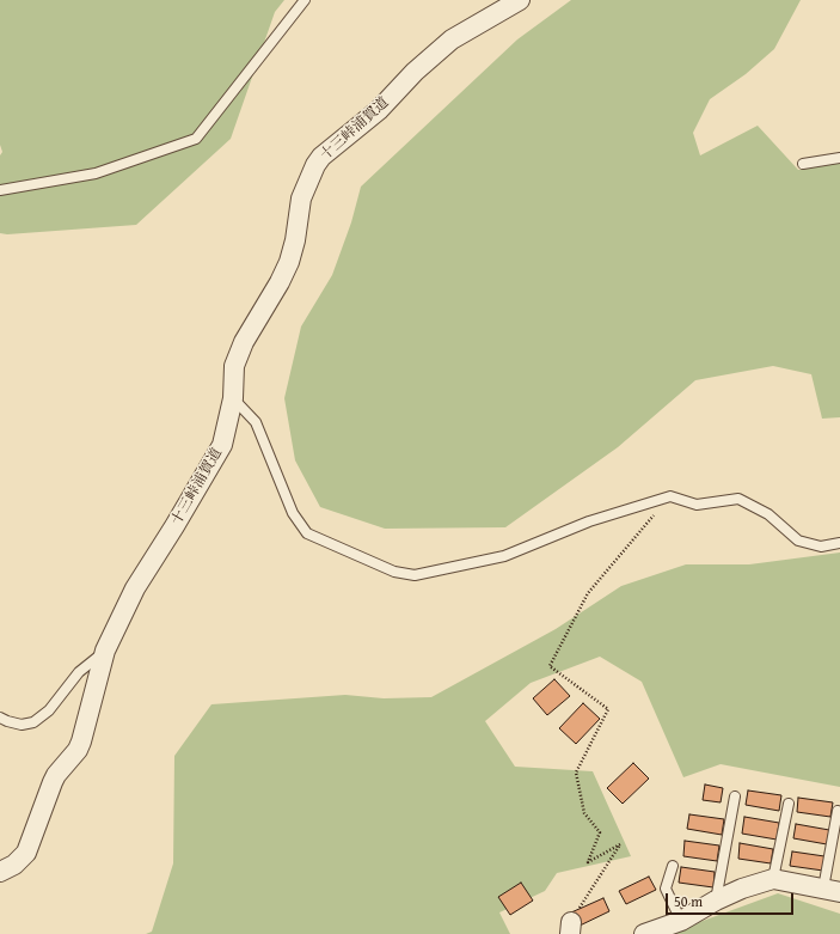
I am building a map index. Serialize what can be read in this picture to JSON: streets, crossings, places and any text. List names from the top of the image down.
{
  "streets": {
    "street": ["十三峠浦賀道"]
  },
  "scale_bar": "50 m"
}
